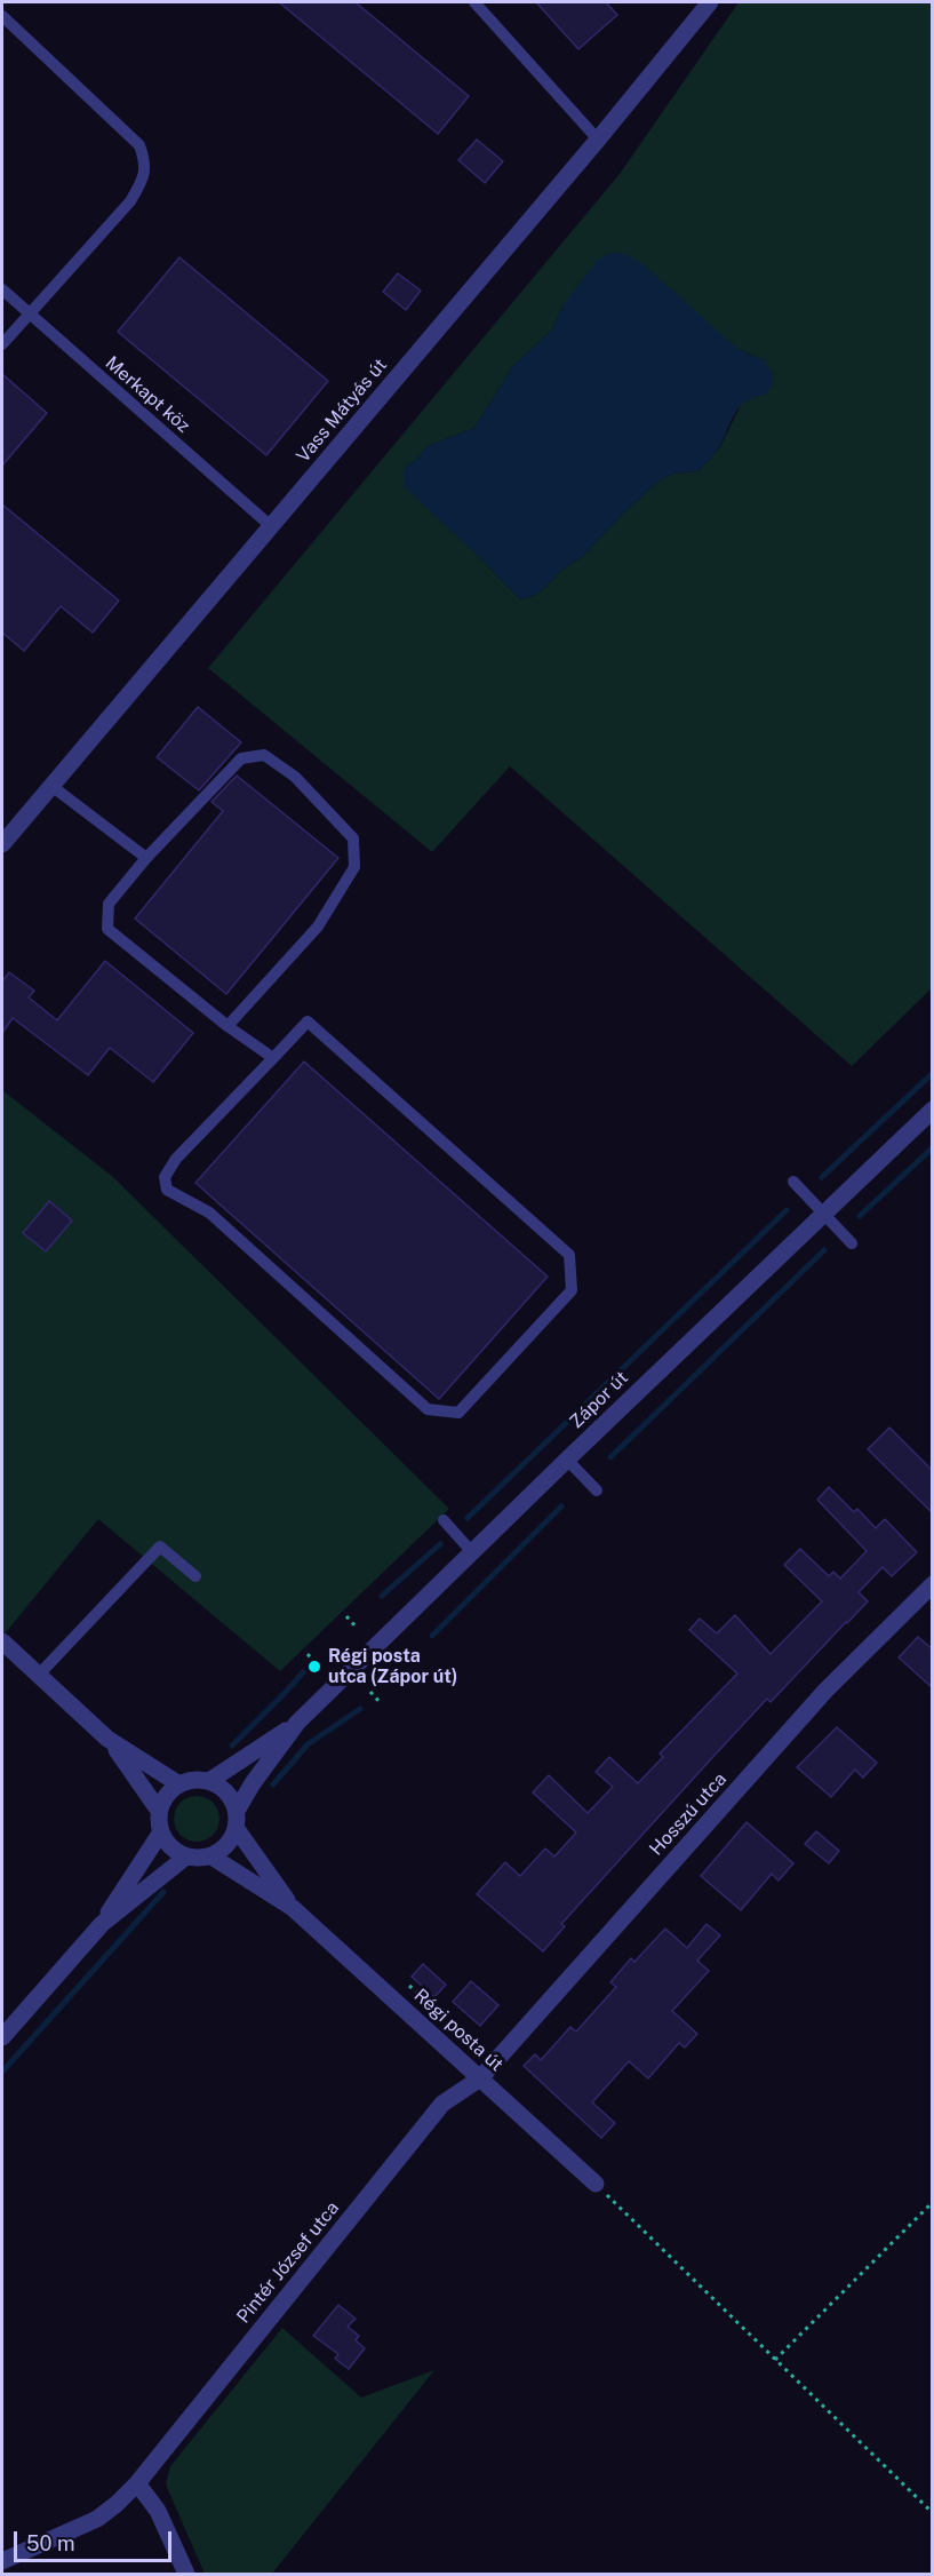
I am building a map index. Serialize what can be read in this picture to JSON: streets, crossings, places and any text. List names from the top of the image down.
{
  "streets": {
    "street": [
      "Vass Mátyás út",
      "Zápor út",
      "Hosszú utca",
      "Régi posta út",
      "Pintér József utca"
    ],
    "lane": ["Merkapt köz"]
  },
  "crossings": [
    ["Merkapt köz", "Vass Mátyás út"],
    ["Zápor út", "Régi posta út"],
    ["Hosszú utca", "Régi posta út"],
    ["Hosszú utca", "Pintér József utca"],
    ["Régi posta út", "Pintér József utca"]
  ],
  "places": ["Régi posta utca (Zápor út)"],
  "scale_bar": "50 m"
}
